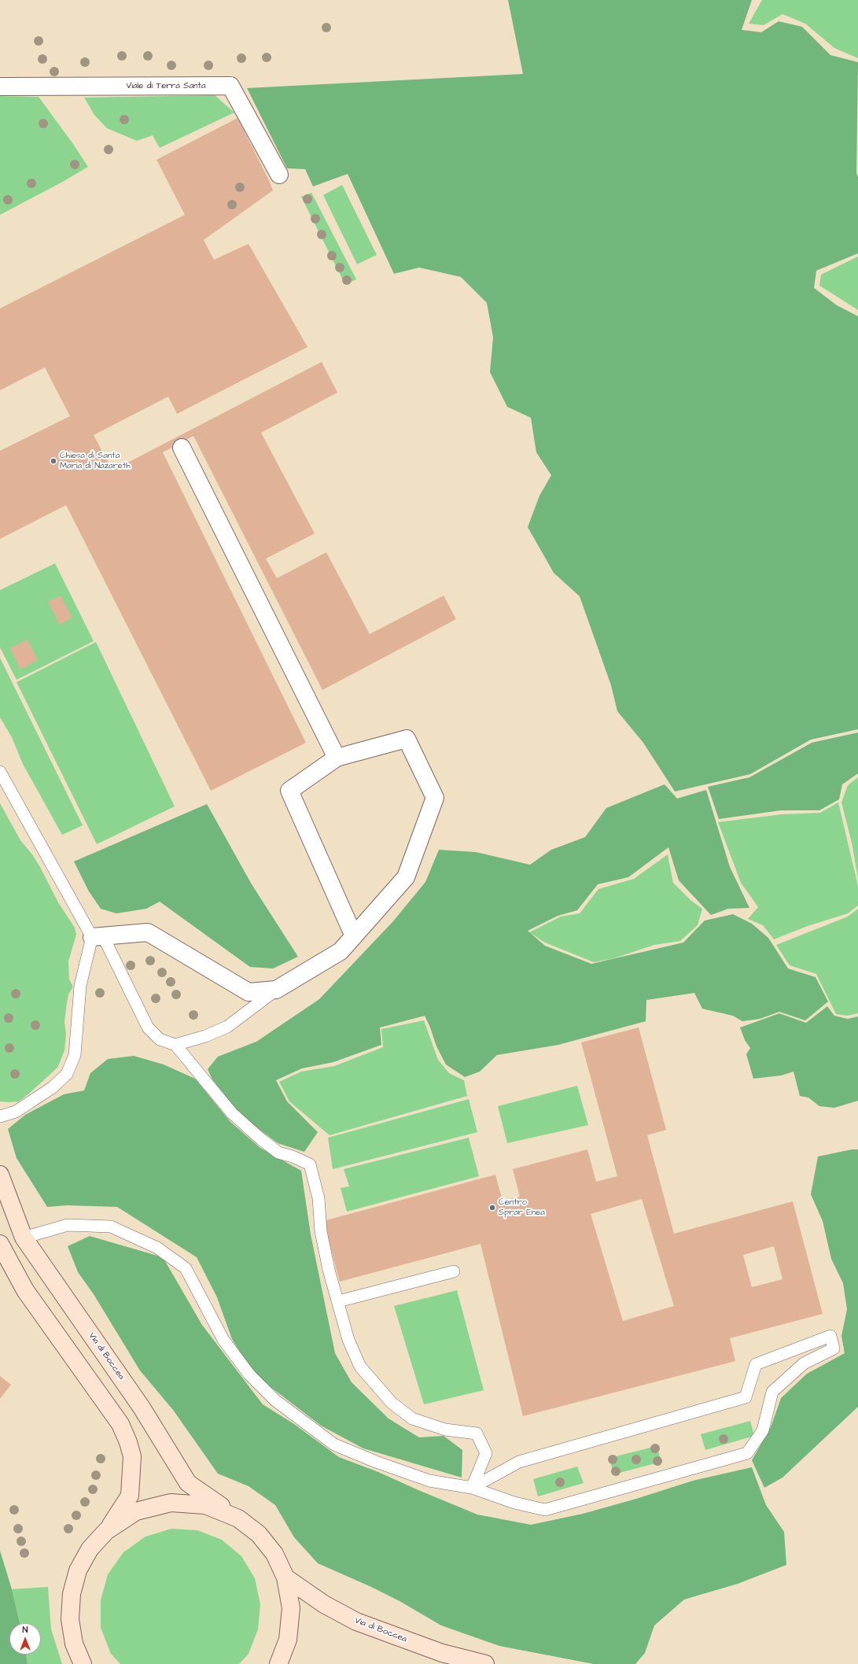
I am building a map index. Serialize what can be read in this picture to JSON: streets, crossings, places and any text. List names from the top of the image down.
{
  "streets": {
    "main road": ["Via di Boccea"],
    "street": ["Viale di Terra Santa"]
  },
  "places": ["Chiesa di Santa Maria di Nazareth", "Centro Sprar Enea"],
  "north": "top"
}
